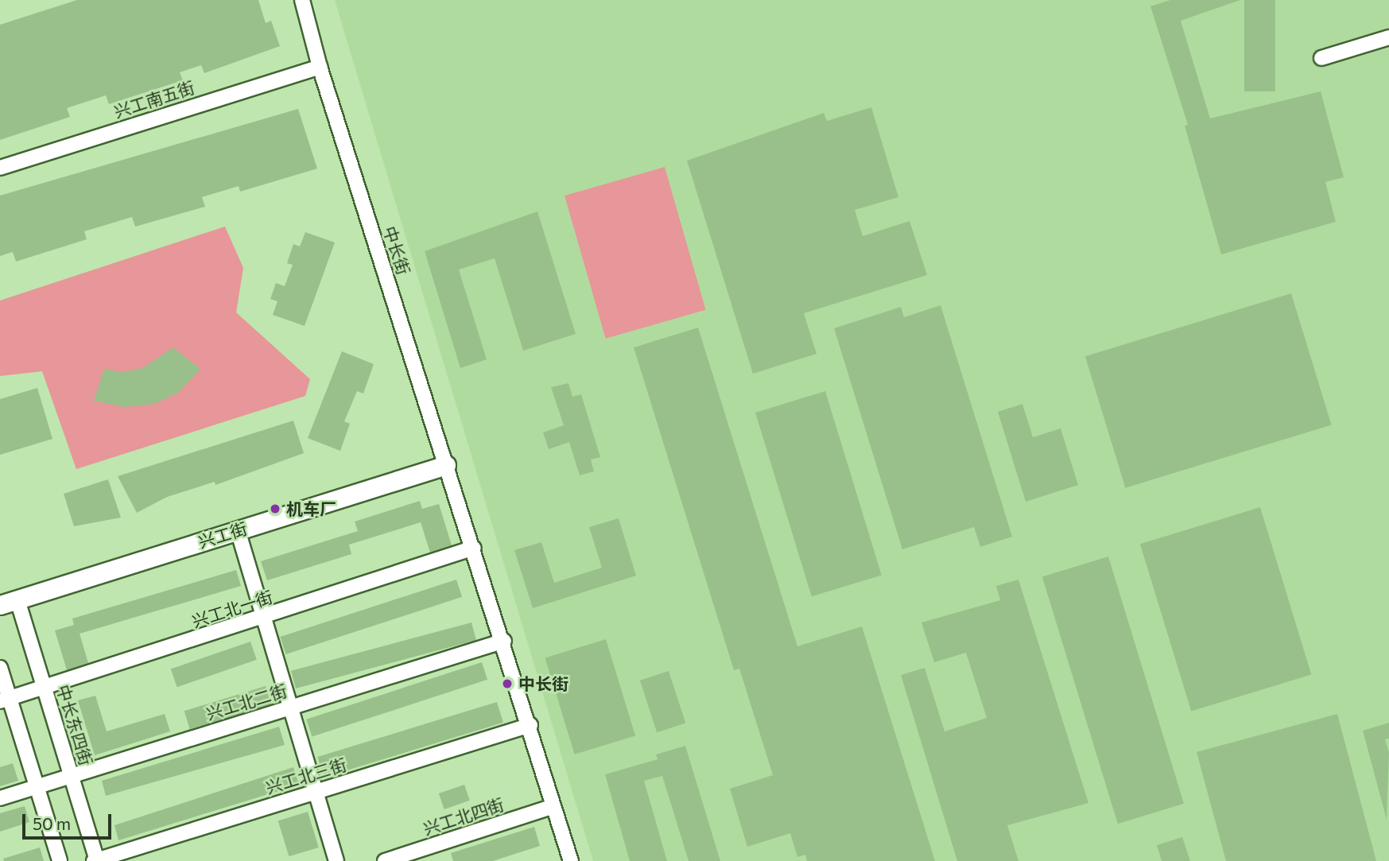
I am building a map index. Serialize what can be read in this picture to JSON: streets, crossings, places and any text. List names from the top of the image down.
{
  "streets": {
    "main road": ["兴工街"],
    "street": [
      "兴工南五街",
      "中长街",
      "兴工北一街",
      "兴工北二街",
      "中长东四街",
      "兴工北三街",
      "兴工北四街"
    ]
  },
  "crossings": [
    ["兴工南五街", "中长街"],
    ["中长街", "兴工街"],
    ["中长街", "兴工北一街"],
    ["中长街", "兴工北二街"],
    ["中长街", "兴工北三街"],
    ["中长街", "兴工北四街"],
    ["兴工街", "中长东四街"],
    ["兴工北一街", "中长东四街"],
    ["兴工北二街", "中长东四街"],
    ["中长东四街", "兴工北三街"]
  ],
  "places": ["机车厂", "中长街"],
  "scale_bar": "50 m"
}
